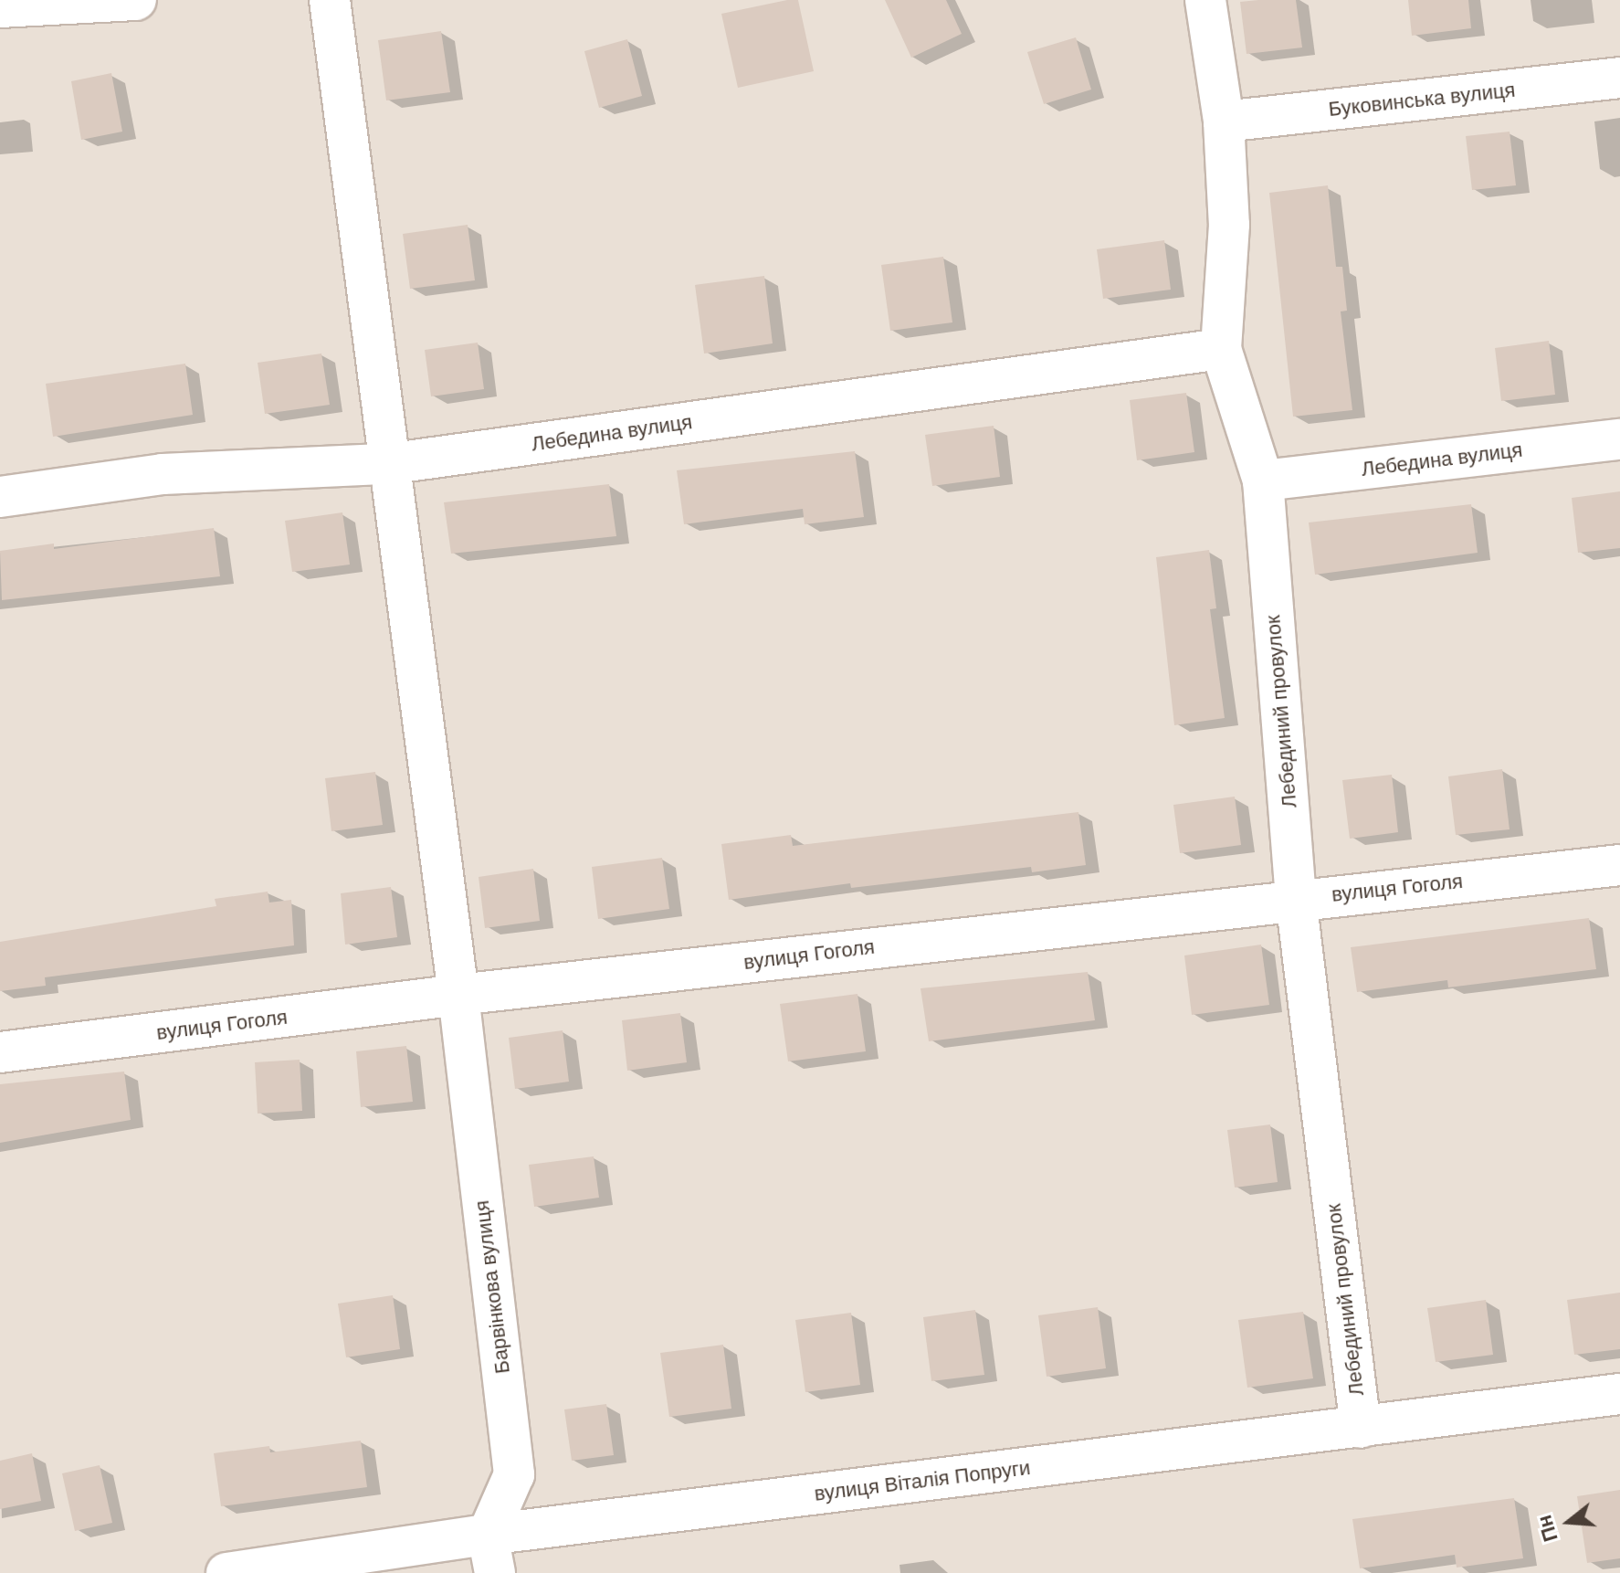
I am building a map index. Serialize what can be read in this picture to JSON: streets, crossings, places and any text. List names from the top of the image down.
{
  "streets": {
    "street": [
      "Буковинська вулиця",
      "Лебедина вулиця",
      "Лебединий провулок",
      "вулиця Гоголя",
      "Барвінкова вулиця",
      "вулиця Віталія Попруги"
    ]
  },
  "crossings": [
    ["Буковинська вулиця", "Лебединий провулок"],
    ["Лебедина вулиця", "Лебединий провулок"],
    ["Лебедина вулиця", "Барвінкова вулиця"],
    ["Лебединий провулок", "вулиця Гоголя"],
    ["Лебединий провулок", "вулиця Віталія Попруги"],
    ["вулиця Гоголя", "Барвінкова вулиця"],
    ["Барвінкова вулиця", "вулиця Віталія Попруги"]
  ],
  "north": "left"
}
